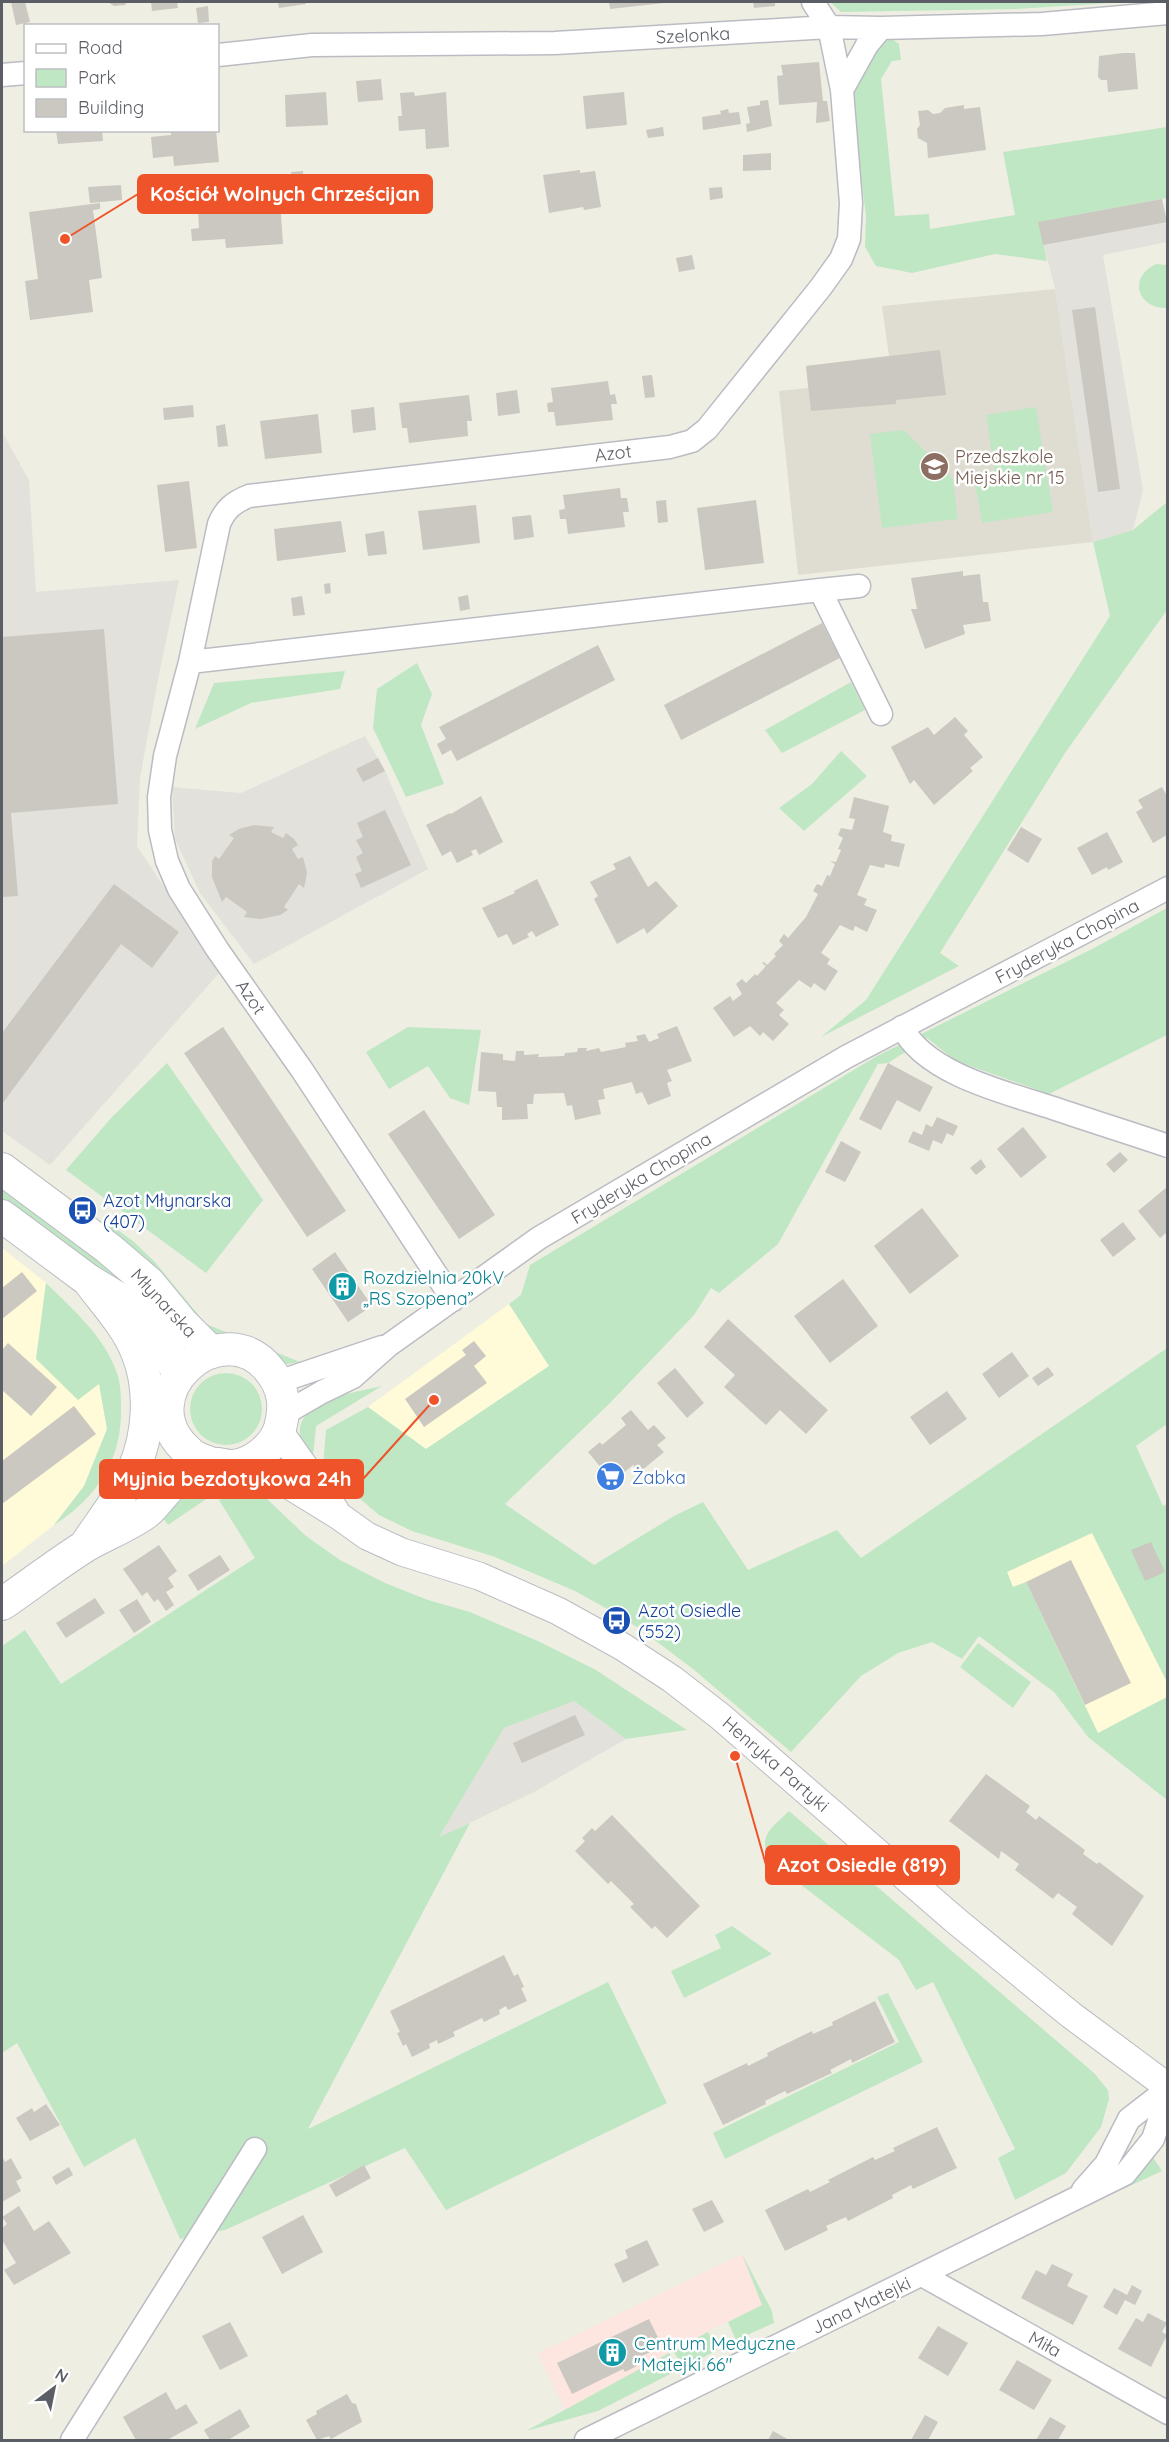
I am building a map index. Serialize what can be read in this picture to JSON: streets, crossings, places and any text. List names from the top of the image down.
{
  "streets": {
    "main road": ["Fryderyka Chopina", "Młynarska"],
    "street": [
      "Szelonka",
      "Azot",
      "Henryka Partyki",
      "Jana Matejki",
      "Miła"
    ]
  },
  "crossings": [
    ["Szelonka", "Azot"],
    ["Azot", "Fryderyka Chopina"],
    ["Fryderyka Chopina", "Młynarska"],
    ["Henryka Partyki", "Jana Matejki"],
    ["Jana Matejki", "Miła"]
  ],
  "places": {
    "other": ["Kościół Wolnych Chrześcijan", "Myjnia bezdotykowa 24h", "Azot Osiedle (819)"],
    "school or university": ["Przedszkole Miejskie nr 15"],
    "bus stop": ["Azot Młynarska (407)", "Azot Osiedle (552)"],
    "building": ["Rozdzielnia 20kV „RS Szopena”", "Centrum Medyczne \"Matejki 66\""],
    "supermarket": ["Żabka"]
  },
  "legend": ["Road", "Park", "Building"],
  "north": "top right"
}
